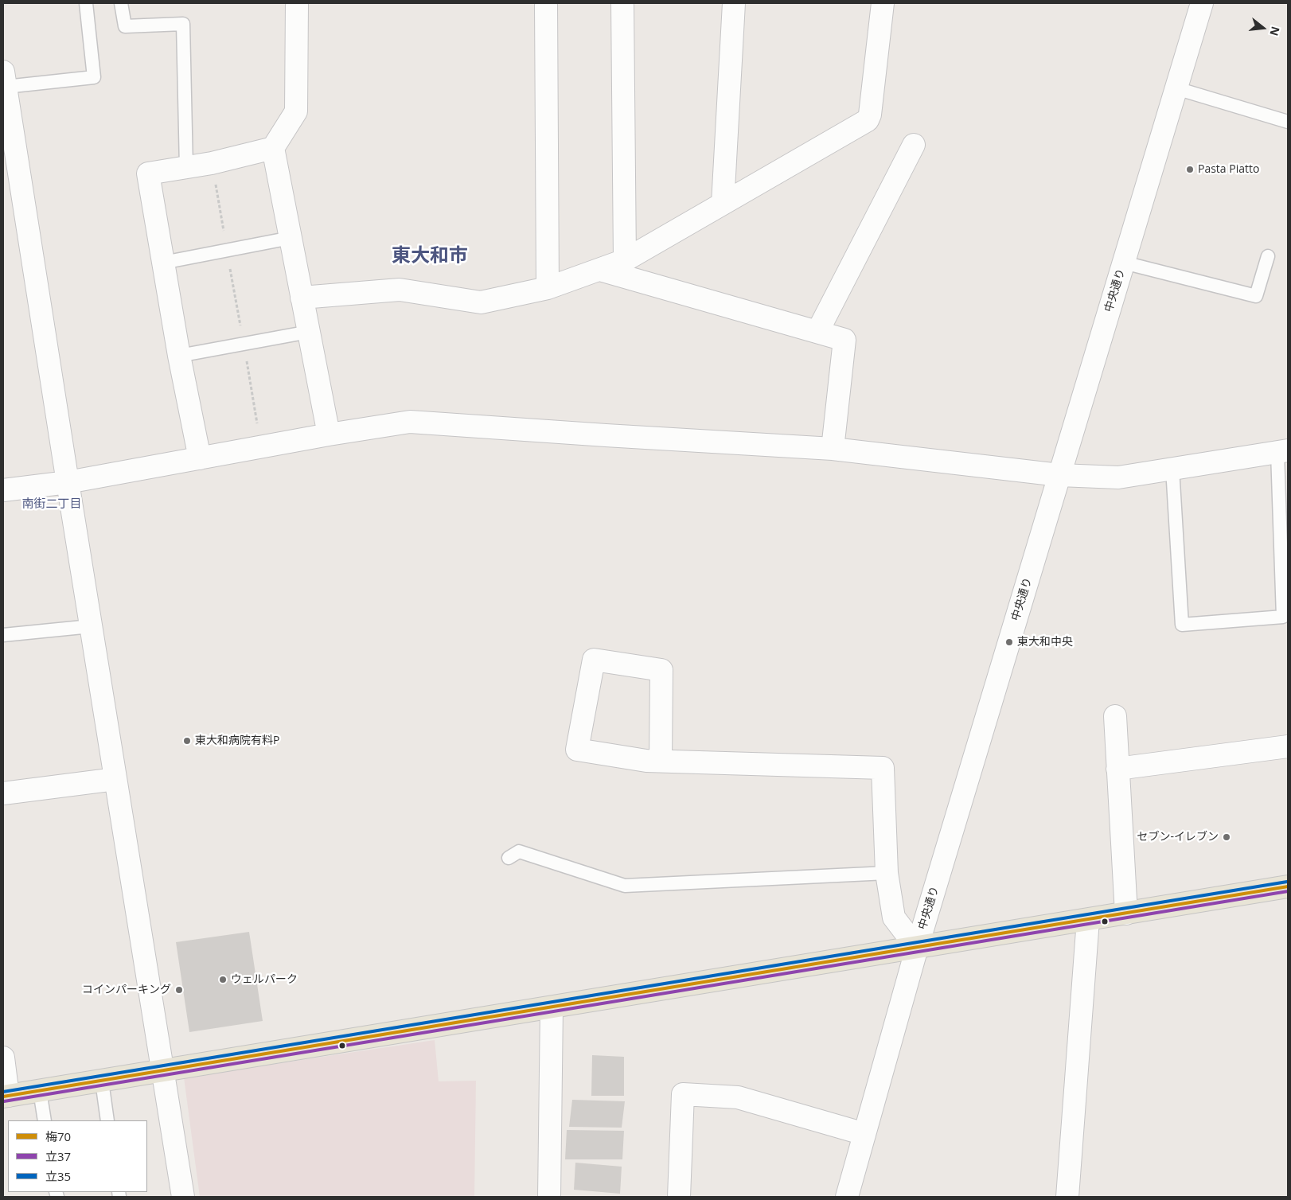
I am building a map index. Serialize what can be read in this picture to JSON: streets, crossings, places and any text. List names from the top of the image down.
{
  "streets": {
    "street": ["中央通り"]
  },
  "districts": ["東大和市", "南街二丁目"],
  "places": [
    "Pasta Piatto",
    "東大和中央",
    "東大和病院有料P",
    "セブン-イレブン",
    "ウェルパーク",
    "コインパーキング"
  ],
  "lines": ["transit line 立35", "transit line 梅70", "transit line 立37"],
  "legend": ["梅70", "立37", "立35"],
  "north": "right"
}
